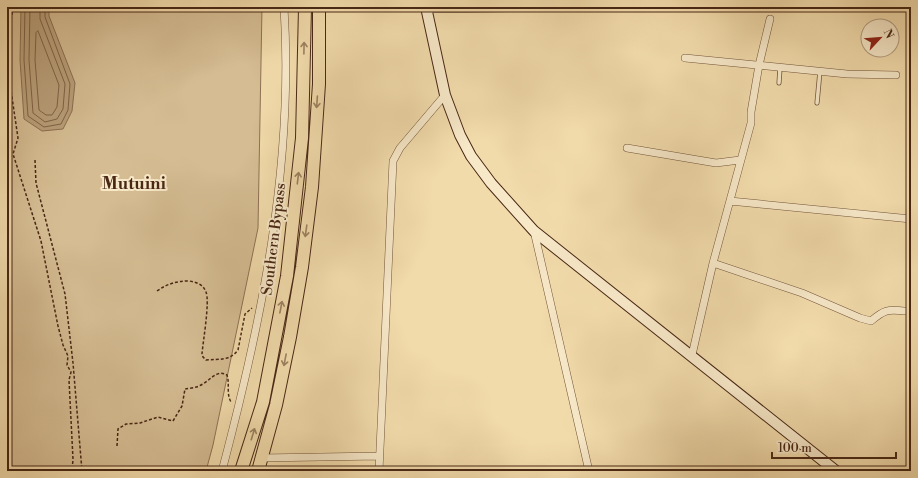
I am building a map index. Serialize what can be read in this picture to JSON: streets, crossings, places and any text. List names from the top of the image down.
{
  "streets": {
    "highway": ["Southern Bypass"]
  },
  "districts": ["Mutuini"],
  "scale_bar": "100 m",
  "north": "top right"
}
